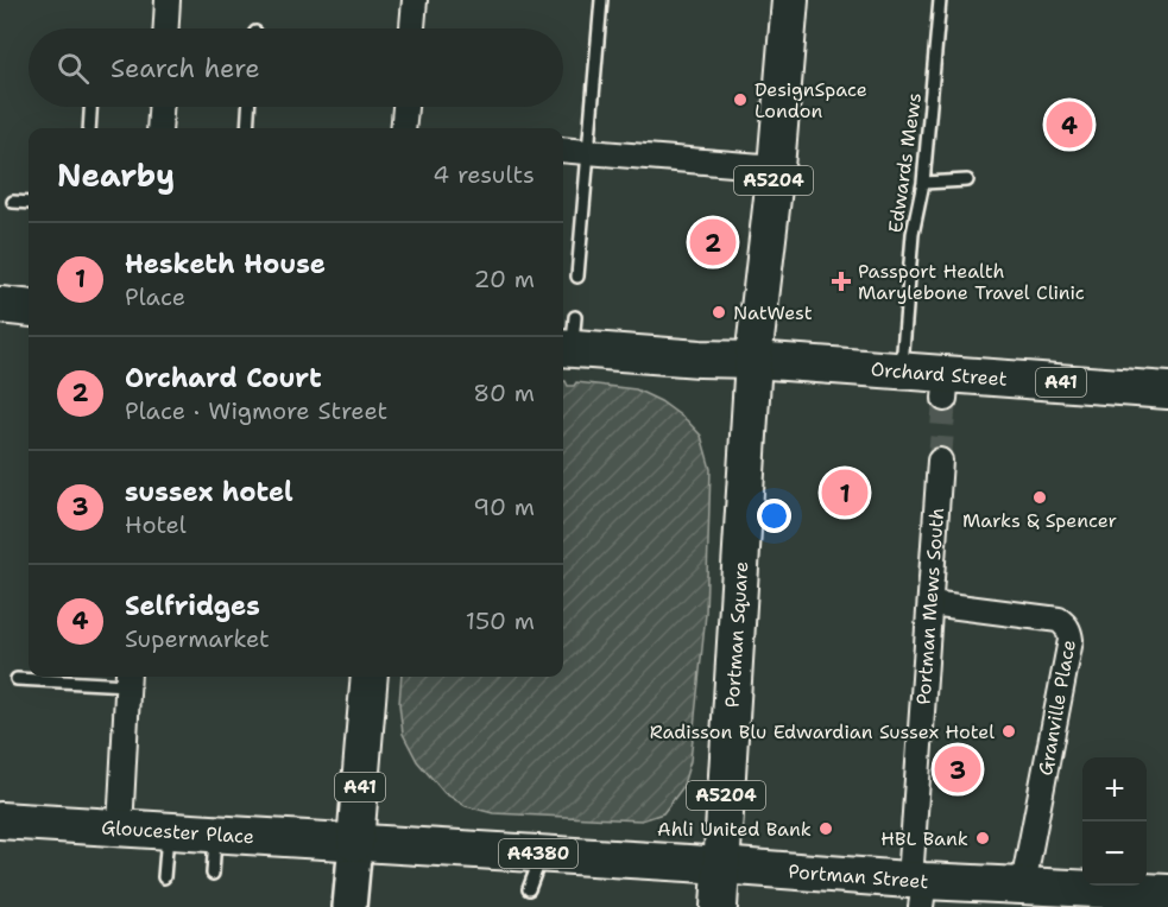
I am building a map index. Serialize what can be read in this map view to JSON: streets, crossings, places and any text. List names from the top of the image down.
{
  "streets": {
    "main road": [
      "A5204",
      "Orchard Street",
      "A41",
      "Portman Square",
      "Gloucester Place",
      "A4380",
      "Portman Street"
    ],
    "street": ["Portman Mews South", "Granville Place"],
    "lane": ["Edwards Mews"]
  },
  "crossings": [
    ["Edwards Mews", "Orchard Street"],
    ["A5204", "Orchard Street"],
    ["A5204", "A41"],
    ["A5204", "Portman Square"],
    ["A5204", "A4380"],
    ["A5204", "Portman Street"],
    ["Orchard Street", "A41"],
    ["Orchard Street", "Portman Square"],
    ["A41", "Portman Square"],
    ["A41", "Gloucester Place"],
    ["A41", "A4380"],
    ["Portman Mews South", "Granville Place"],
    ["Portman Mews South", "Portman Street"],
    ["Portman Square", "A4380"],
    ["Portman Square", "Portman Street"],
    ["Granville Place", "Portman Street"],
    ["Gloucester Place", "A4380"],
    ["A4380", "Portman Street"]
  ],
  "places": {
    "other": [
      "DesignSpace London",
      "NatWest",
      "Marks & Spencer",
      "Radisson Blu Edwardian Sussex Hotel",
      "Ahli United Bank",
      "HBL Bank"
    ],
    "health": ["Passport Health Marylebone Travel Clinic"]
  },
  "page": {
    "search": "Search here",
    "pins": [
      "4",
      "2",
      "1",
      "3"
    ],
    "heading": ["Nearby", "4 results"],
    "list": [
      {
        "mark": "1",
        "name": "Hesketh House",
        "note": "Place",
        "value": "20 m"
      },
      {
        "mark": "2",
        "name": "Orchard Court",
        "note": "Place · Wigmore Street",
        "value": "80 m"
      },
      {
        "mark": "3",
        "name": "sussex hotel",
        "note": "Hotel",
        "value": "90 m"
      },
      {
        "mark": "4",
        "name": "Selfridges",
        "note": "Supermarket",
        "value": "150 m"
      }
    ],
    "map_buttons": ["+", "−"]
  }
}
